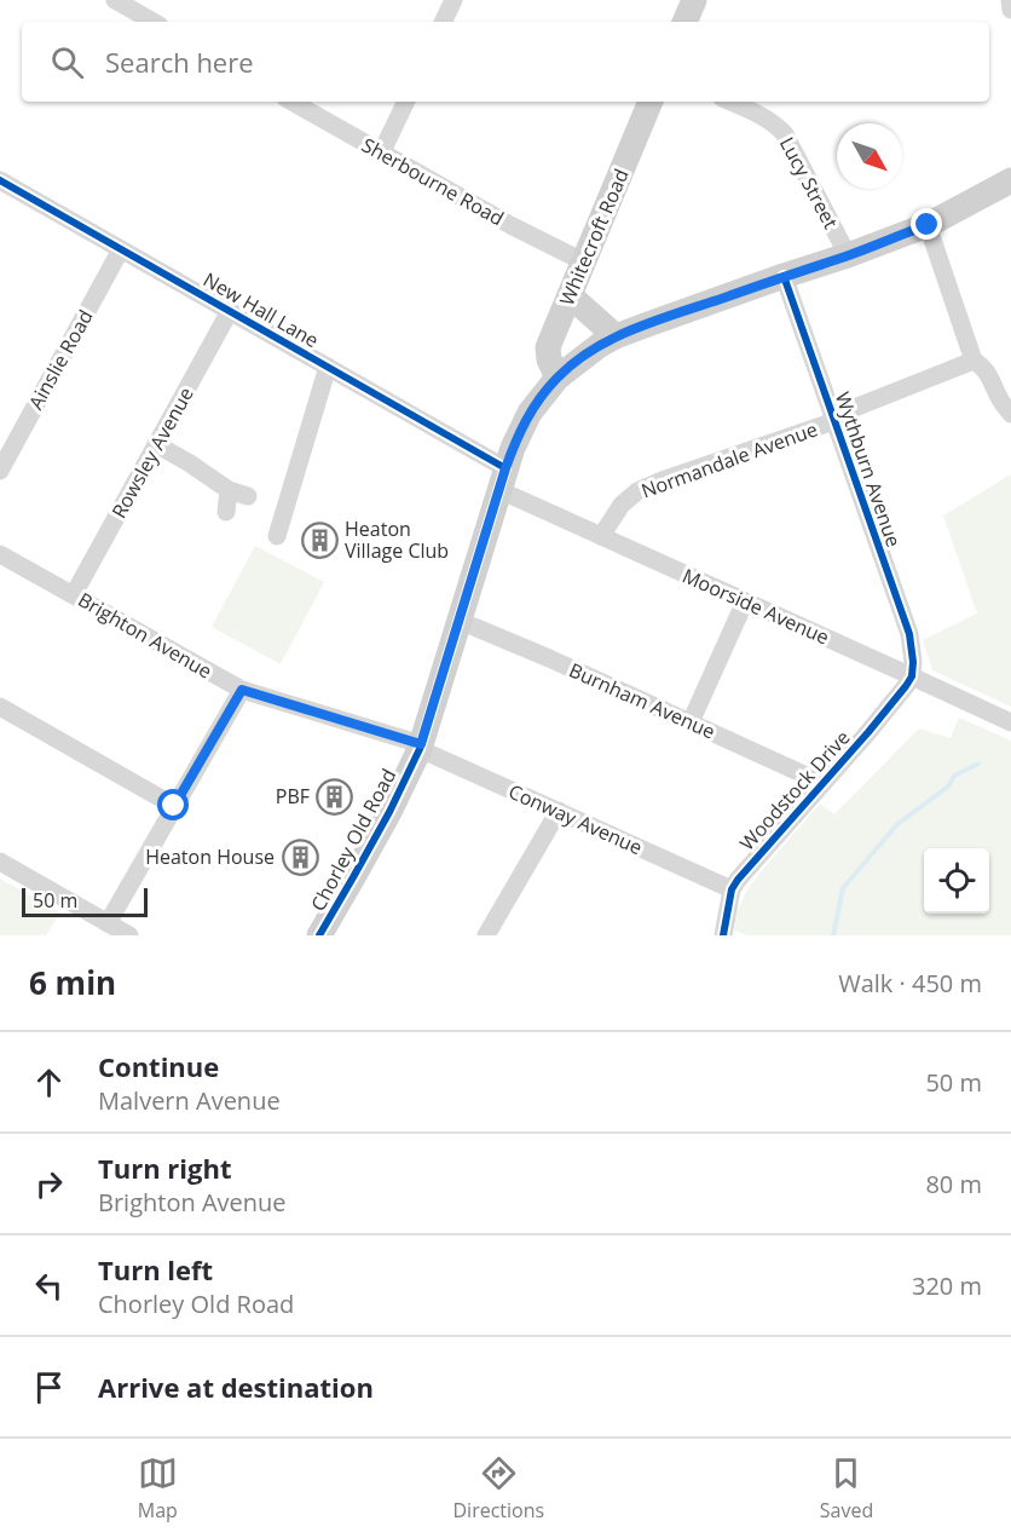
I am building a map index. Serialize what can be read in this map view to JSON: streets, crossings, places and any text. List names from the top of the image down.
{
  "streets": {
    "main road": ["Whitecroft Road", "Chorley Old Road"],
    "street": [
      "Sherbourne Road",
      "Lucy Street",
      "New Hall Lane",
      "Ainslie Road",
      "Rowsley Avenue",
      "Normandale Avenue",
      "Wythburn Avenue",
      "Moorside Avenue",
      "Brighton Avenue",
      "Burnham Avenue",
      "Woodstock Drive",
      "Conway Avenue"
    ]
  },
  "crossings": [
    ["Sherbourne Road", "Whitecroft Road"],
    ["Lucy Street", "Chorley Old Road"],
    ["Whitecroft Road", "Chorley Old Road"],
    ["New Hall Lane", "Ainslie Road"],
    ["New Hall Lane", "Rowsley Avenue"],
    ["New Hall Lane", "Moorside Avenue"],
    ["New Hall Lane", "Chorley Old Road"],
    ["Rowsley Avenue", "Brighton Avenue"],
    ["Normandale Avenue", "Wythburn Avenue"],
    ["Normandale Avenue", "Moorside Avenue"],
    ["Wythburn Avenue", "Moorside Avenue"],
    ["Wythburn Avenue", "Woodstock Drive"],
    ["Wythburn Avenue", "Chorley Old Road"],
    ["Moorside Avenue", "Woodstock Drive"],
    ["Moorside Avenue", "Chorley Old Road"],
    ["Brighton Avenue", "Conway Avenue"],
    ["Brighton Avenue", "Chorley Old Road"],
    ["Burnham Avenue", "Woodstock Drive"],
    ["Burnham Avenue", "Chorley Old Road"],
    ["Woodstock Drive", "Conway Avenue"],
    ["Conway Avenue", "Chorley Old Road"]
  ],
  "places": {
    "building": ["Heaton Village Club", "PBF", "Heaton House"]
  },
  "scale_bar": "50 m",
  "north": "bottom right",
  "page": {
    "search": "Search here",
    "scale": "50 m",
    "heading": ["6 min", "Walk · 450 m"],
    "list": [
      ["Continue", "Malvern Avenue", "50 m"],
      ["Turn right", "Brighton Avenue", "80 m"],
      ["Turn left", "Chorley Old Road", "320 m"],
      "Arrive at destination"
    ],
    "nav": ["Map", "Directions", "Saved"]
  }
}
